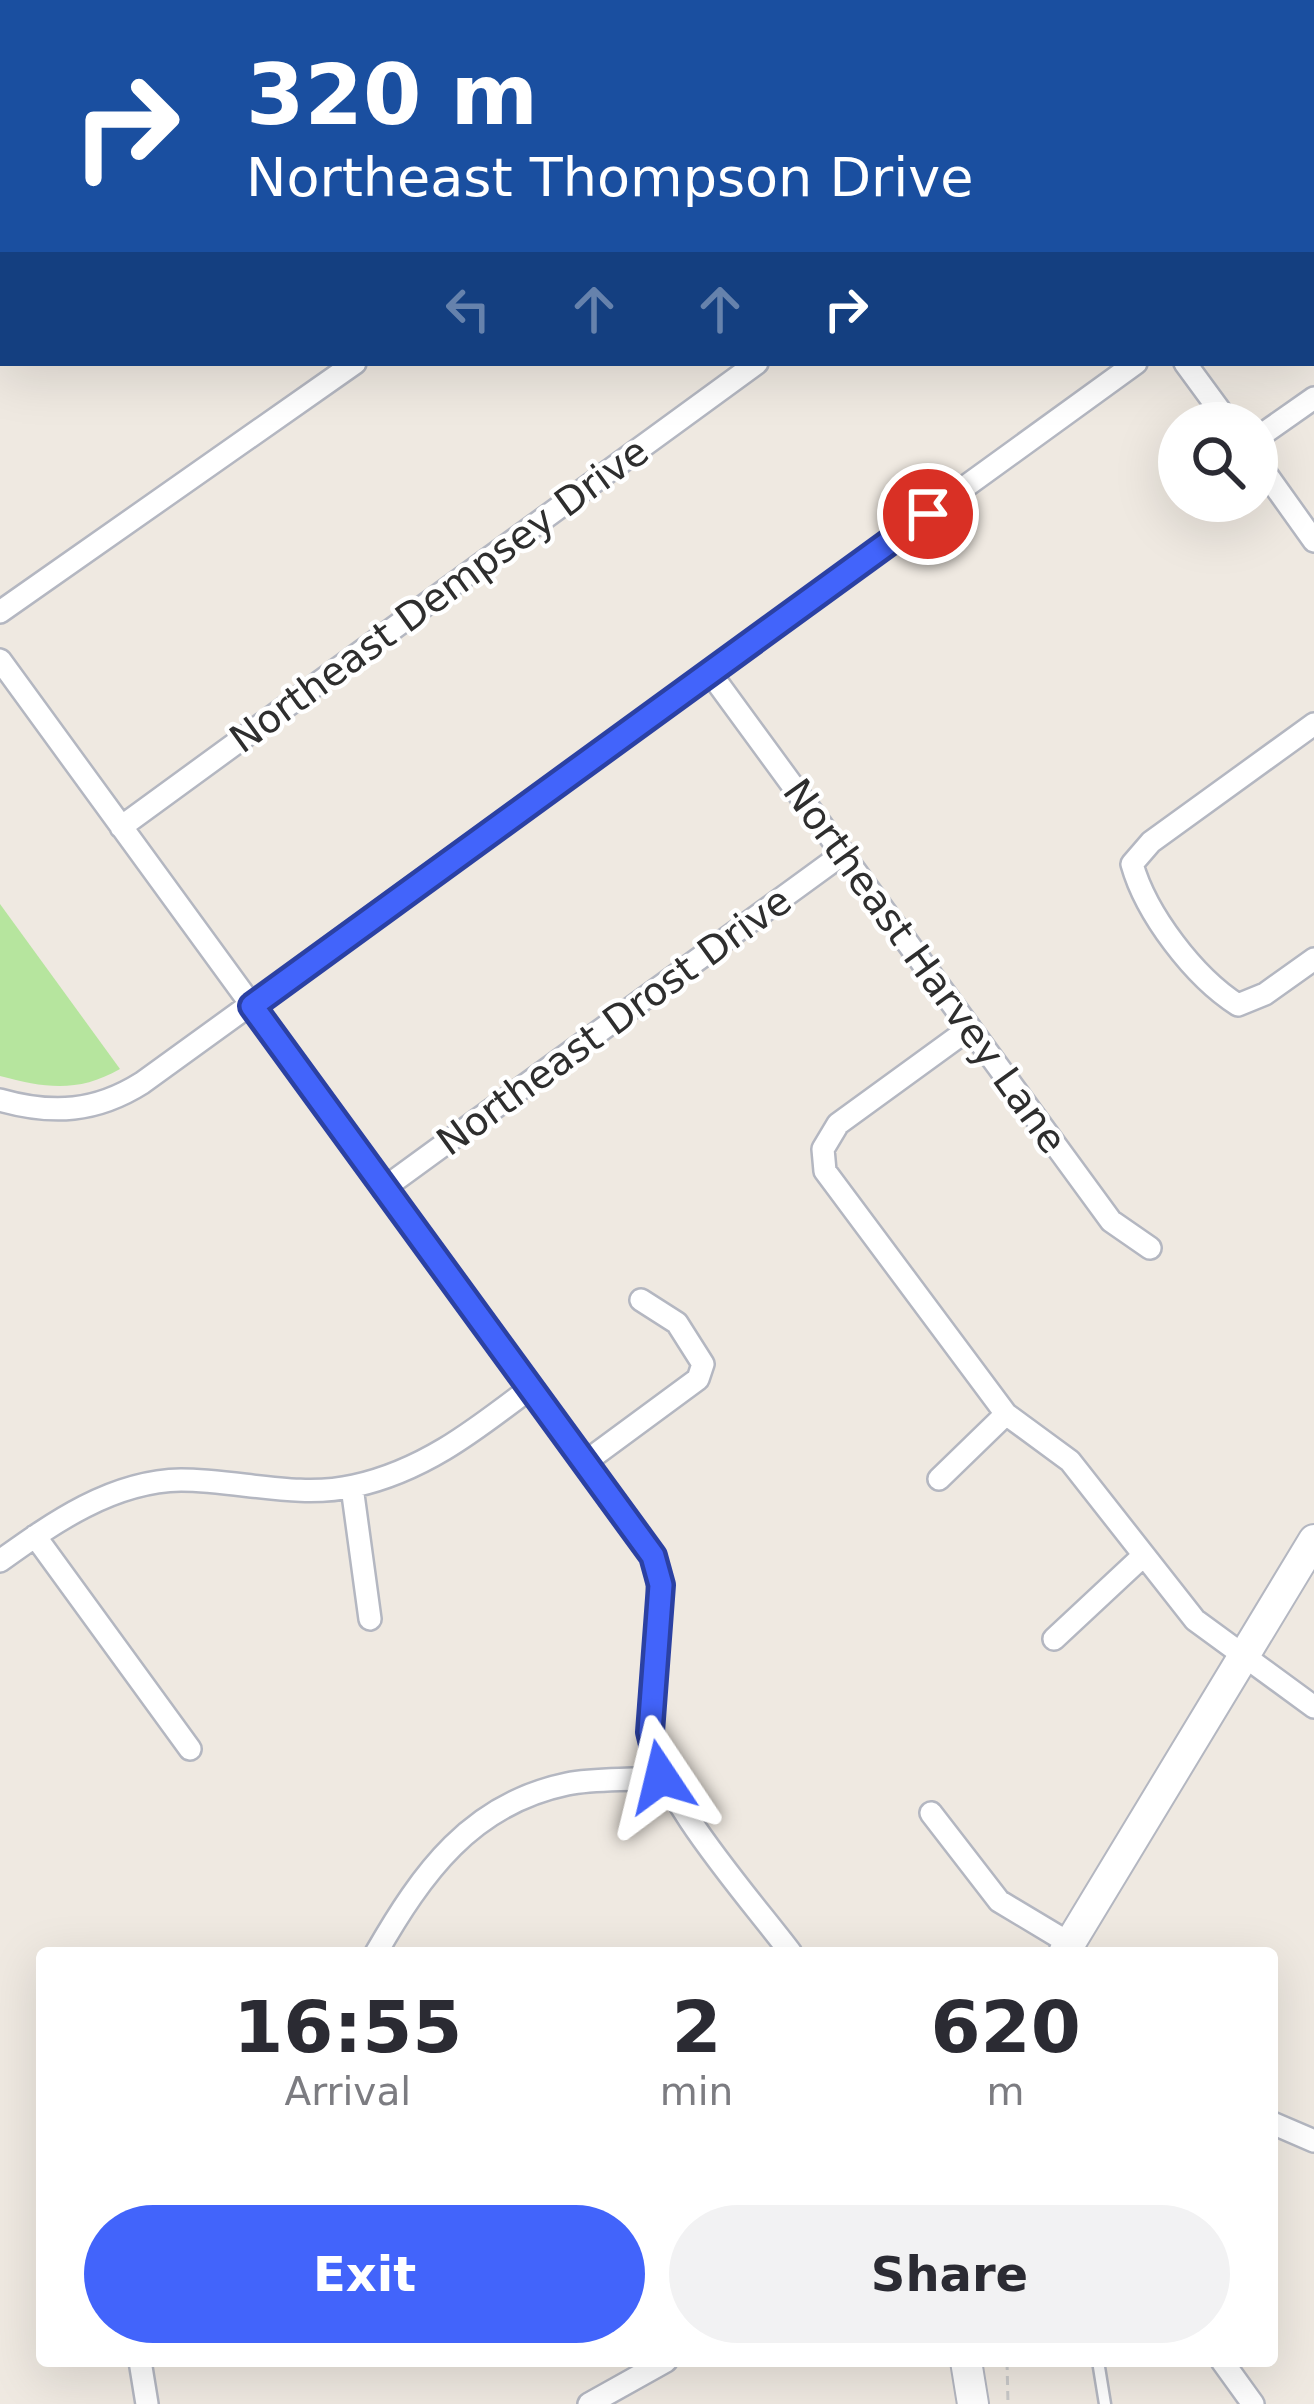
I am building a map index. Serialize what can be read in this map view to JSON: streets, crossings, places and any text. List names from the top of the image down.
{
  "streets": {
    "street": ["Northeast Dempsey Drive", "Northeast Harvey Lane", "Northeast Drost Drive"]
  },
  "crossings": [
    ["Northeast Harvey Lane", "Northeast Drost Drive"]
  ],
  "page": {
    "turn": ["320 m", "Northeast Thompson Drive"],
    "eta": [
      "16:55",
      "Arrival",
      "2",
      "min",
      "620",
      "m"
    ],
    "buttons": ["Exit", "Share"]
  }
}
